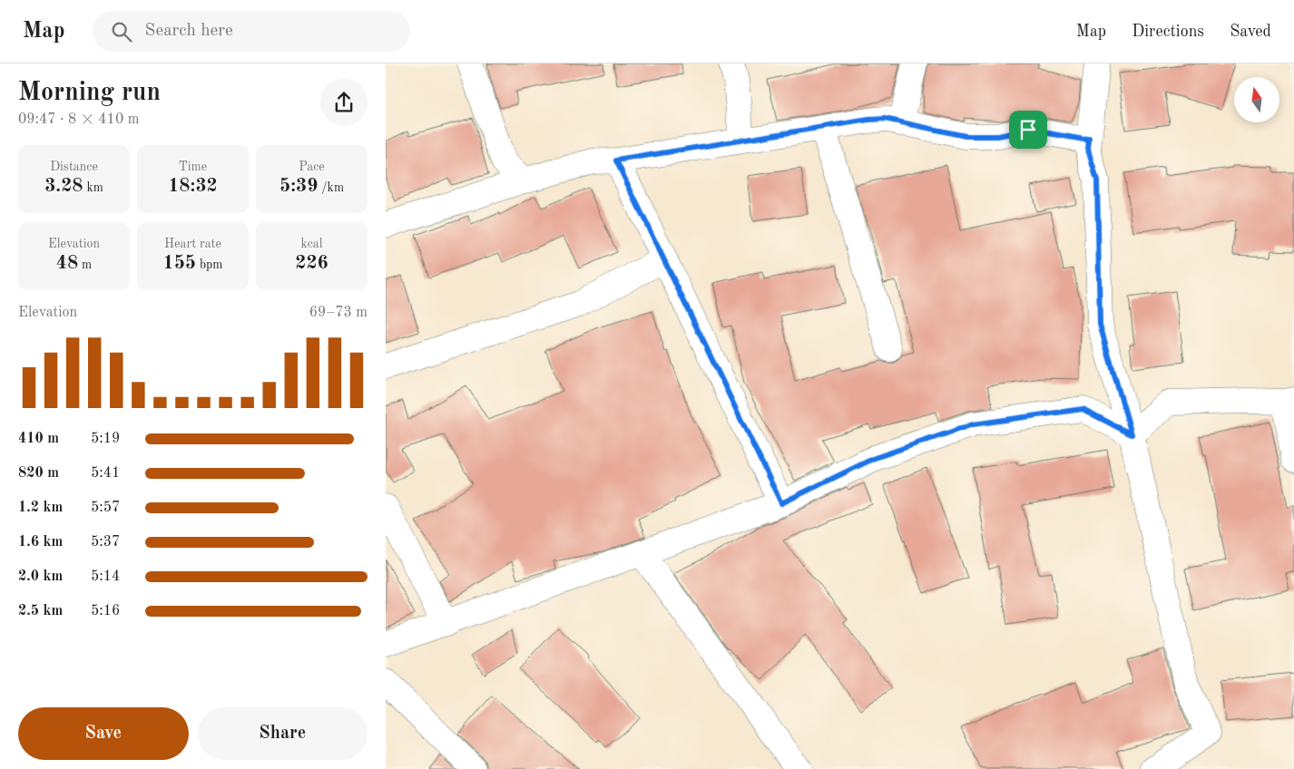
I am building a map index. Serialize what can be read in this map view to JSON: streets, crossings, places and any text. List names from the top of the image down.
{
  "north": "top",
  "page": {
    "header": "Map",
    "search": "Search here",
    "nav": ["Map", "Directions", "Saved"],
    "heading": ["Morning run", "09:47 · 8 × 410 m"],
    "stats": [
      ["Distance", "3.28 km"],
      ["Time", "18:32"],
      ["Pace", "5:39 /km"],
      ["Elevation", "48 m"],
      ["Heart rate", "155 bpm"],
      ["kcal", "226"]
    ],
    "chart": ["Elevation", "69–73 m"],
    "list": [
      {
        "name": "410 m",
        "note": "5:19"
      },
      {
        "name": "820 m",
        "note": "5:41"
      },
      {
        "name": "1.2 km",
        "note": "5:57"
      },
      {
        "name": "1.6 km",
        "note": "5:37"
      },
      {
        "name": "2.0 km",
        "note": "5:14"
      },
      {
        "name": "2.5 km",
        "note": "5:16"
      }
    ],
    "buttons": ["Save", "Share"]
  }
}
